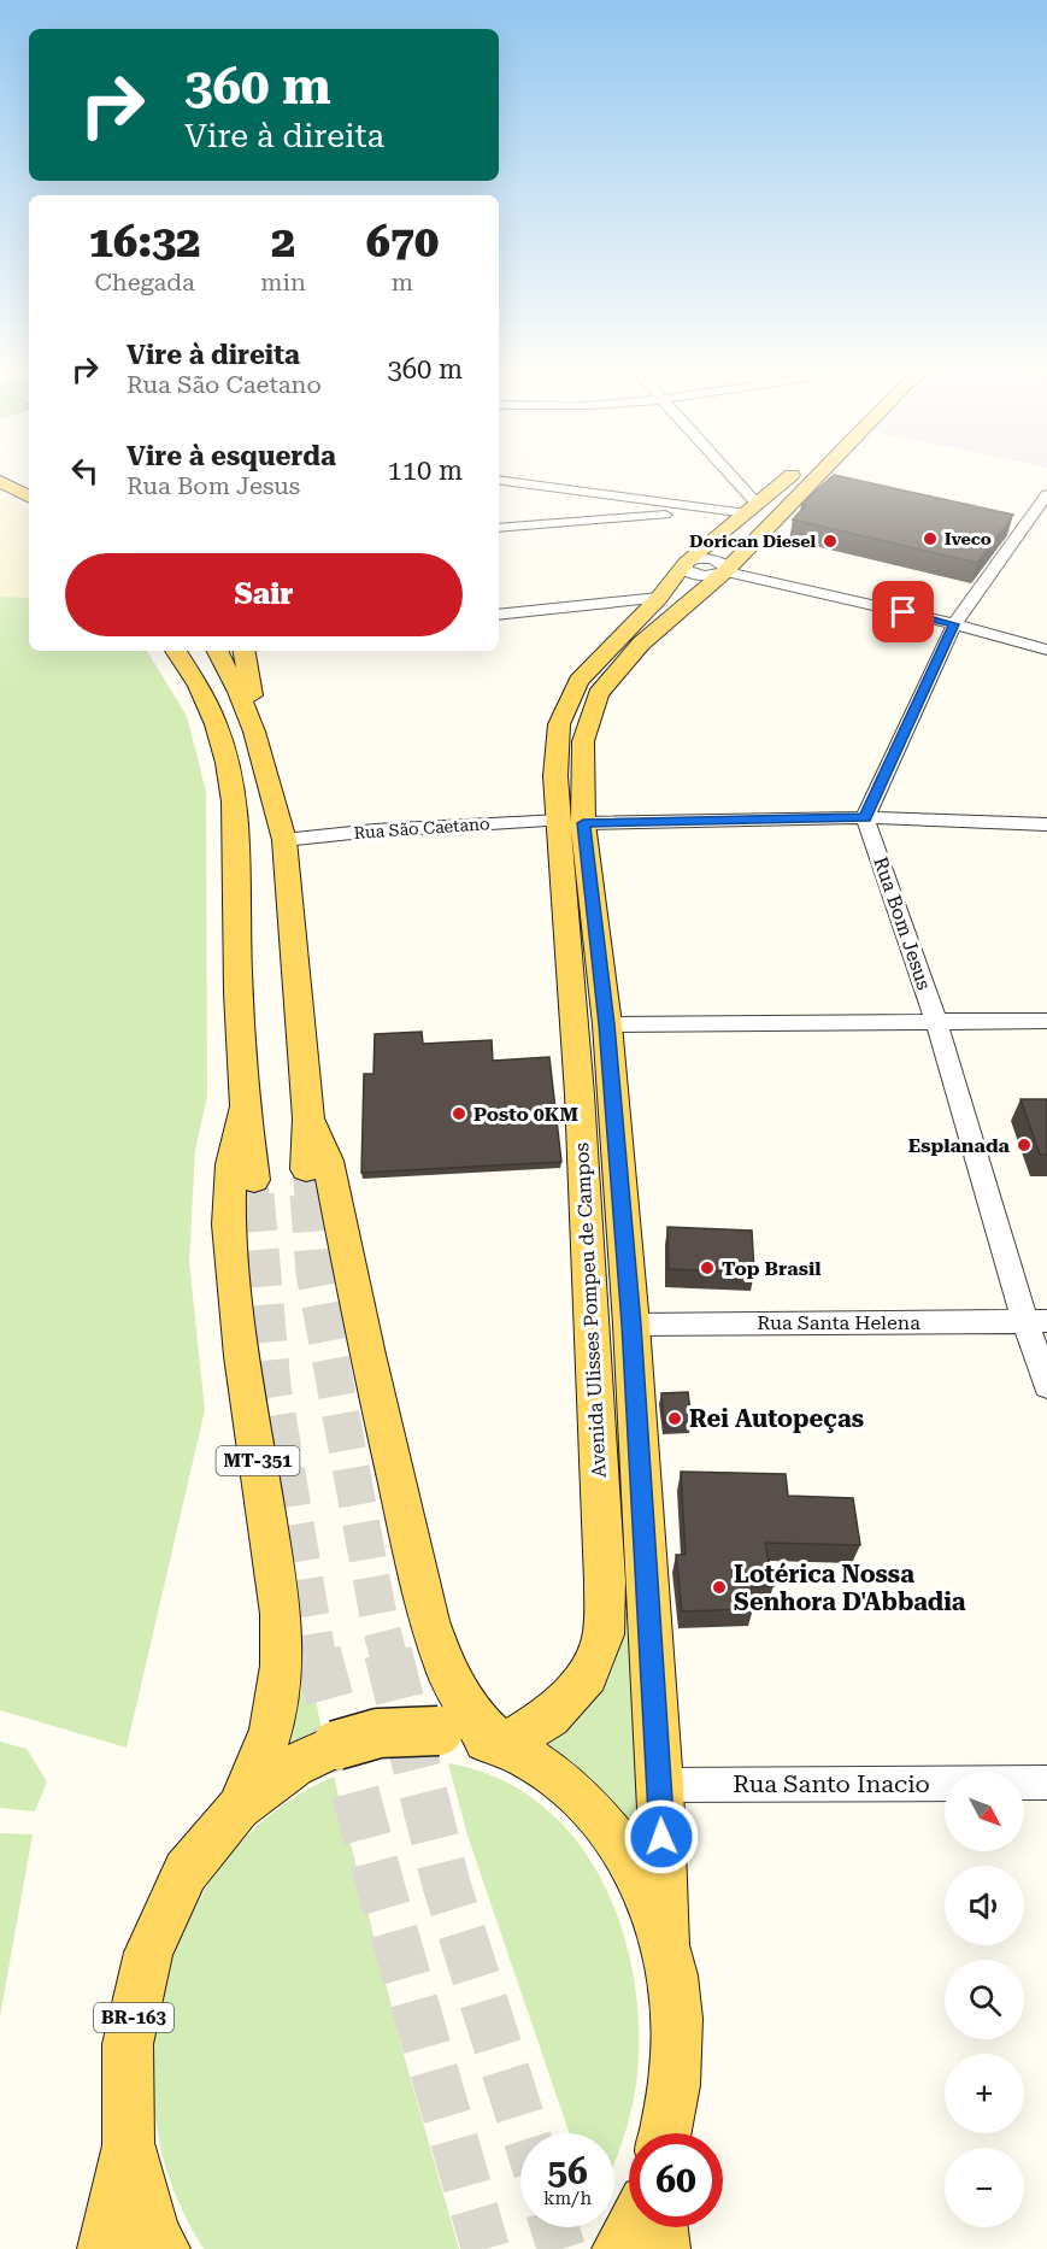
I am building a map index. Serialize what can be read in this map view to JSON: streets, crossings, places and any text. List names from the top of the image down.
{
  "streets": {
    "main road": ["Avenida Ulisses Pompeu de Campos", "MT-351", "BR-163"],
    "street": [
      "Rua São Caetano",
      "Rua Bom Jesus",
      "Rua Santa Helena",
      "Rua Santo Inacio"
    ]
  },
  "crossings": [
    ["Rua São Caetano", "Rua Bom Jesus"],
    ["Rua São Caetano", "Avenida Ulisses Pompeu de Campos"],
    ["Rua Bom Jesus", "Rua Santa Helena"],
    ["Avenida Ulisses Pompeu de Campos", "Rua Santa Helena"],
    ["Avenida Ulisses Pompeu de Campos", "Rua Santo Inacio"],
    ["Avenida Ulisses Pompeu de Campos", "BR-163"],
    ["MT-351", "BR-163"]
  ],
  "places": [
    "Iveco",
    "Dorican Diesel",
    "Posto 0KM",
    "Esplanada",
    "Top Brasil",
    "Rei Autopeças",
    "Lotérica Nossa Senhora D'Abbadia"
  ],
  "north": "bottom right",
  "page": {
    "turn": ["360 m", "Vire à direita"],
    "eta": [
      "16:32",
      "Chegada",
      "2",
      "min",
      "670",
      "m"
    ],
    "list": [
      {
        "name": "Vire à direita",
        "note": "Rua São Caetano",
        "value": "360 m"
      },
      {
        "name": "Vire à esquerda",
        "note": "Rua Bom Jesus",
        "value": "110 m"
      }
    ],
    "buttons": "Sair",
    "map_buttons": ["+", "−"],
    "speed": "56 km/h",
    "limit": "60"
  }
}
